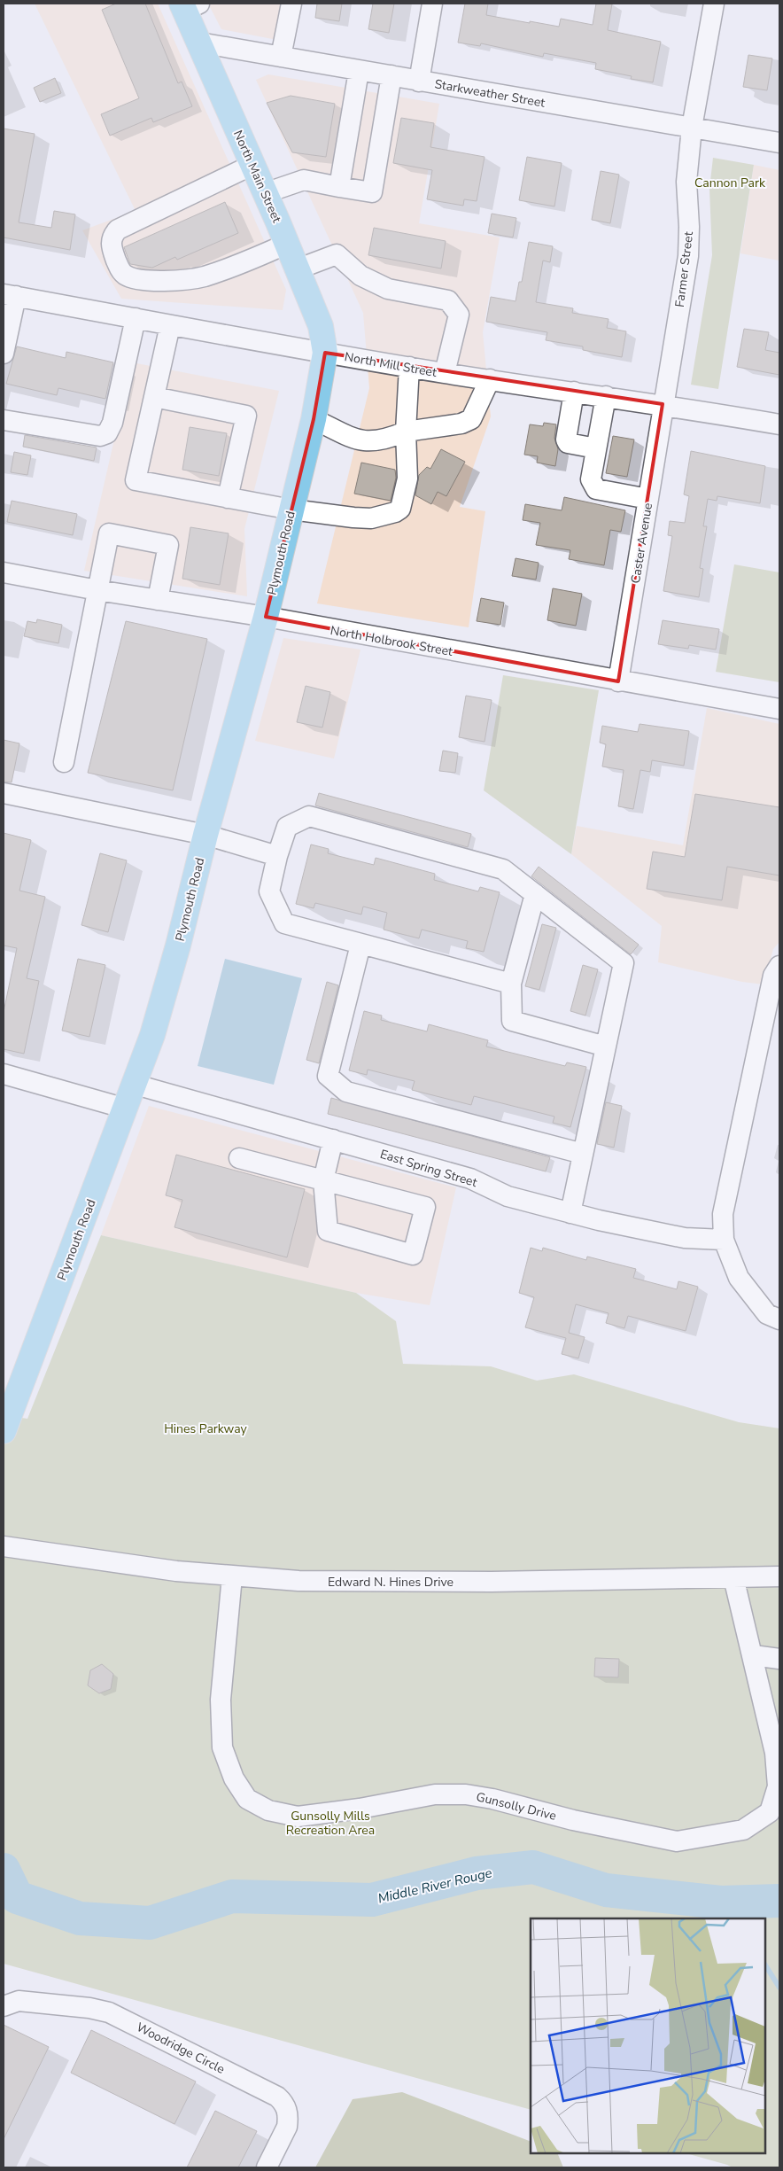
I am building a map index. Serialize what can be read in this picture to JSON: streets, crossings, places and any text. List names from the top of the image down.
{
  "streets": {
    "main road": ["North Main Street", "Plymouth Road"],
    "street": [
      "Starkweather Street",
      "Farmer Street",
      "North Mill Street",
      "Caster Avenue",
      "North Holbrook Street",
      "East Spring Street",
      "Edward N. Hines Drive",
      "Gunsolly Drive",
      "Woodridge Circle"
    ]
  },
  "crossings": [
    ["Starkweather Street", "North Main Street"],
    ["Starkweather Street", "Farmer Street"],
    ["North Main Street", "North Mill Street"],
    ["North Main Street", "Plymouth Road"],
    ["Farmer Street", "North Mill Street"],
    ["Farmer Street", "Caster Avenue"],
    ["North Mill Street", "Caster Avenue"],
    ["North Mill Street", "Plymouth Road"],
    ["Caster Avenue", "North Holbrook Street"],
    ["Plymouth Road", "North Holbrook Street"],
    ["Plymouth Road", "East Spring Street"],
    ["Edward N. Hines Drive", "Gunsolly Drive"]
  ],
  "water": ["Middle River Rouge"],
  "parks": ["Cannon Park", "Hines Parkway", "Gunsolly Mills Recreation Area"]
}
